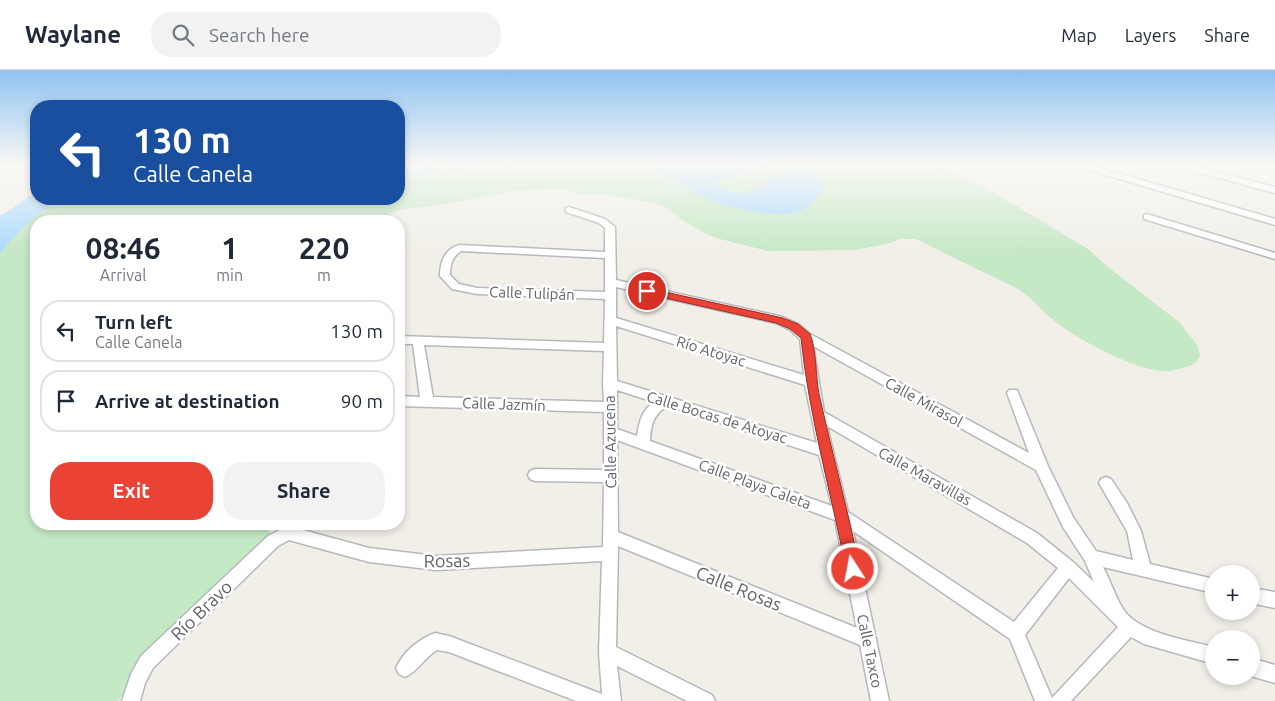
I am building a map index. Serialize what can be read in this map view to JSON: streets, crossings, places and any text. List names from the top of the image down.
{
  "streets": {
    "street": [
      "Calle Tulipán",
      "Río Atoyac",
      "Calle Mirasol",
      "Calle Jazmín",
      "Calle Bocas de Atoyac",
      "Calle Azucena",
      "Calle Maravillas",
      "Calle Playa Caleta",
      "Rosas",
      "Calle Rosas",
      "Río Bravo",
      "Calle Taxco"
    ]
  },
  "crossings": [
    ["Calle Tulipán", "Calle Mirasol"],
    ["Calle Tulipán", "Calle Azucena"],
    ["Calle Tulipán", "Calle Taxco"],
    ["Río Atoyac", "Calle Azucena"],
    ["Río Atoyac", "Calle Taxco"],
    ["Calle Mirasol", "Calle Taxco"],
    ["Calle Jazmín", "Calle Azucena"],
    ["Calle Bocas de Atoyac", "Calle Azucena"],
    ["Calle Bocas de Atoyac", "Calle Taxco"],
    ["Calle Azucena", "Calle Playa Caleta"],
    ["Calle Azucena", "Rosas"],
    ["Calle Azucena", "Calle Rosas"],
    ["Calle Maravillas", "Calle Taxco"],
    ["Calle Playa Caleta", "Calle Taxco"],
    ["Rosas", "Río Bravo"],
    ["Calle Rosas", "Calle Taxco"]
  ],
  "page": {
    "header": "Waylane",
    "search": "Search here",
    "nav": ["Map", "Layers", "Share"],
    "turn": ["130 m", "Calle Canela"],
    "eta": [
      "08:46",
      "Arrival",
      "1",
      "min",
      "220",
      "m"
    ],
    "list": [
      {
        "name": "Turn left",
        "note": "Calle Canela",
        "value": "130 m"
      },
      {
        "name": "Arrive at destination",
        "value": "90 m"
      }
    ],
    "buttons": ["Exit", "Share"],
    "map_buttons": ["+", "−"]
  }
}
